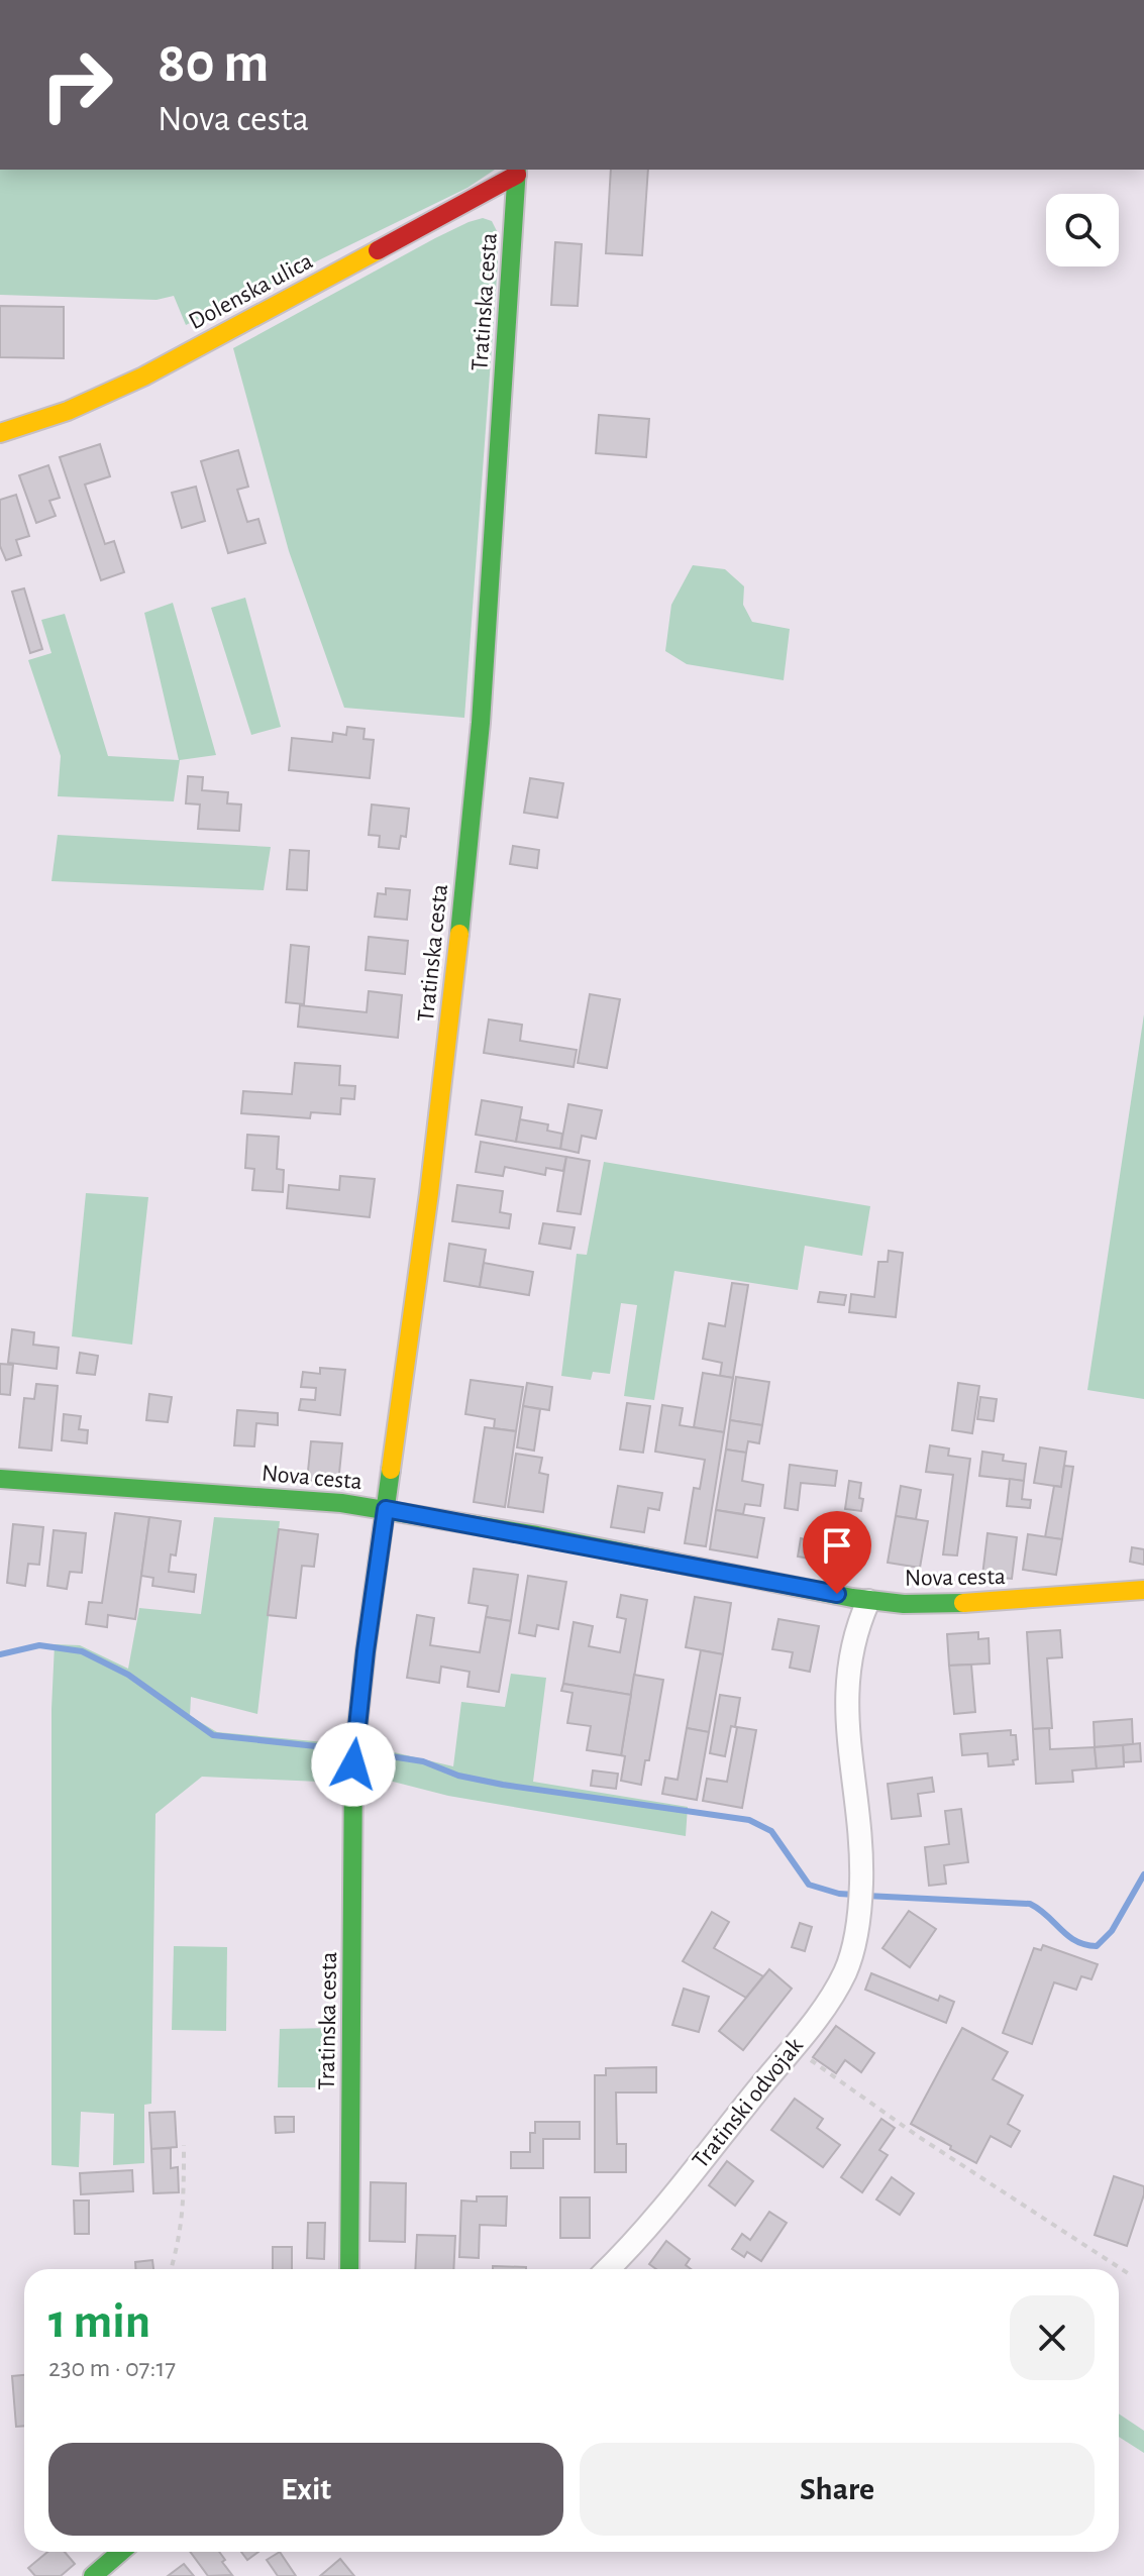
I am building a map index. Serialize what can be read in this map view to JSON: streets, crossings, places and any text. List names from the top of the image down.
{
  "streets": {
    "main road": ["Dolenska ulica", "Tratinska cesta", "Nova cesta"],
    "street": ["Tratinski odvojak"]
  },
  "crossings": [
    ["Dolenska ulica", "Tratinska cesta"],
    ["Tratinska cesta", "Nova cesta"],
    ["Nova cesta", "Tratinski odvojak"]
  ],
  "page": {
    "turn": ["80 m", "Nova cesta"],
    "heading": ["1 min", "230 m · 07:17"],
    "buttons": ["Exit", "Share"]
  }
}
